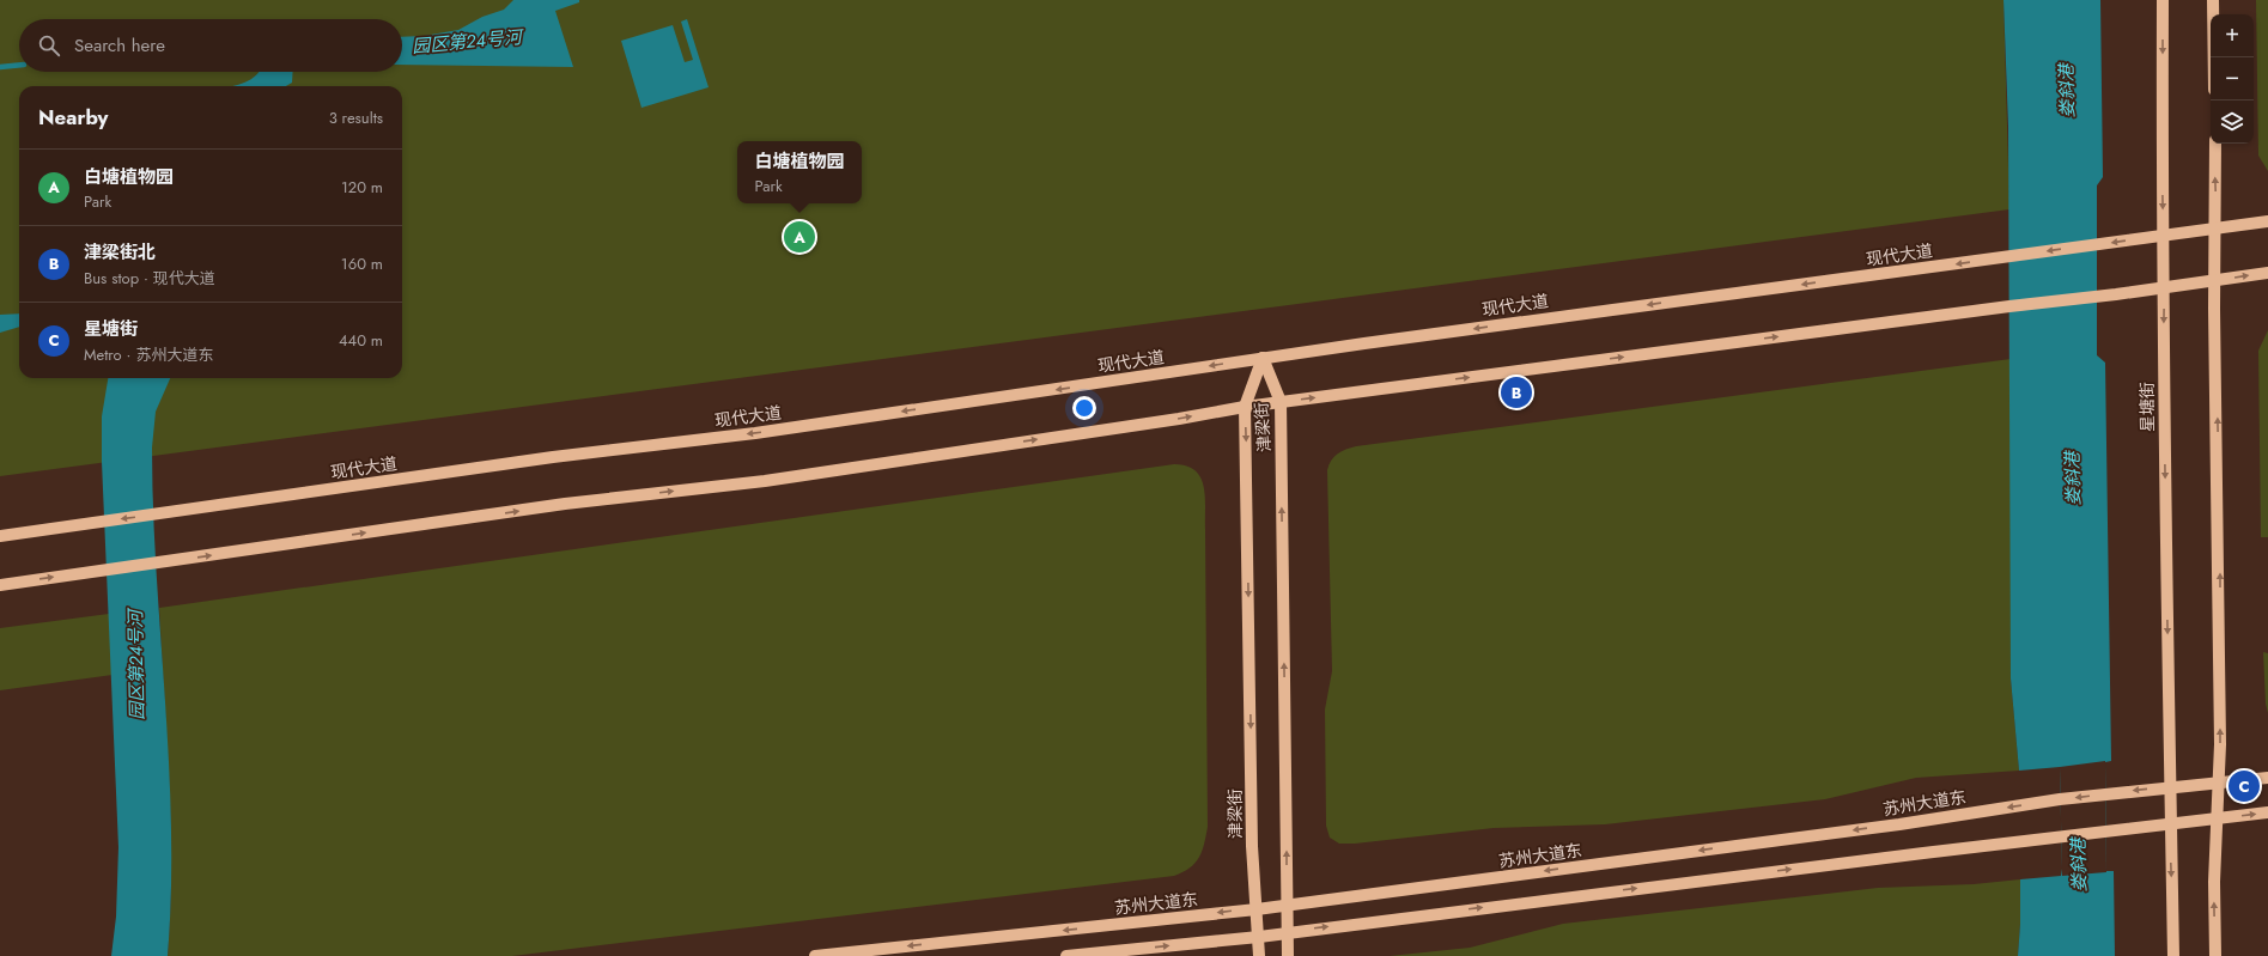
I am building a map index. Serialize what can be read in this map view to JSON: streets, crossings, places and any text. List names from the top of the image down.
{
  "streets": {
    "main road": [
      "现代大道",
      "星塘街",
      "津梁街",
      "苏州大道东"
    ]
  },
  "crossings": [
    ["现代大道", "星塘街"],
    ["现代大道", "津梁街"],
    ["星塘街", "苏州大道东"],
    ["津梁街", "苏州大道东"]
  ],
  "water": ["园区第24号河", "娄斜港"],
  "page": {
    "map_buttons": ["+", "−"],
    "search": "Search here",
    "heading": ["Nearby", "3 results"],
    "popup": ["白塘植物园", "Park"],
    "list": [
      {
        "mark": "A",
        "name": "白塘植物园",
        "note": "Park",
        "value": "120 m"
      },
      {
        "mark": "B",
        "name": "津梁街北",
        "note": "Bus stop · 现代大道",
        "value": "160 m"
      },
      {
        "mark": "C",
        "name": "星塘街",
        "note": "Metro · 苏州大道东",
        "value": "440 m"
      }
    ],
    "pins": ["A", "B", "C"]
  }
}
